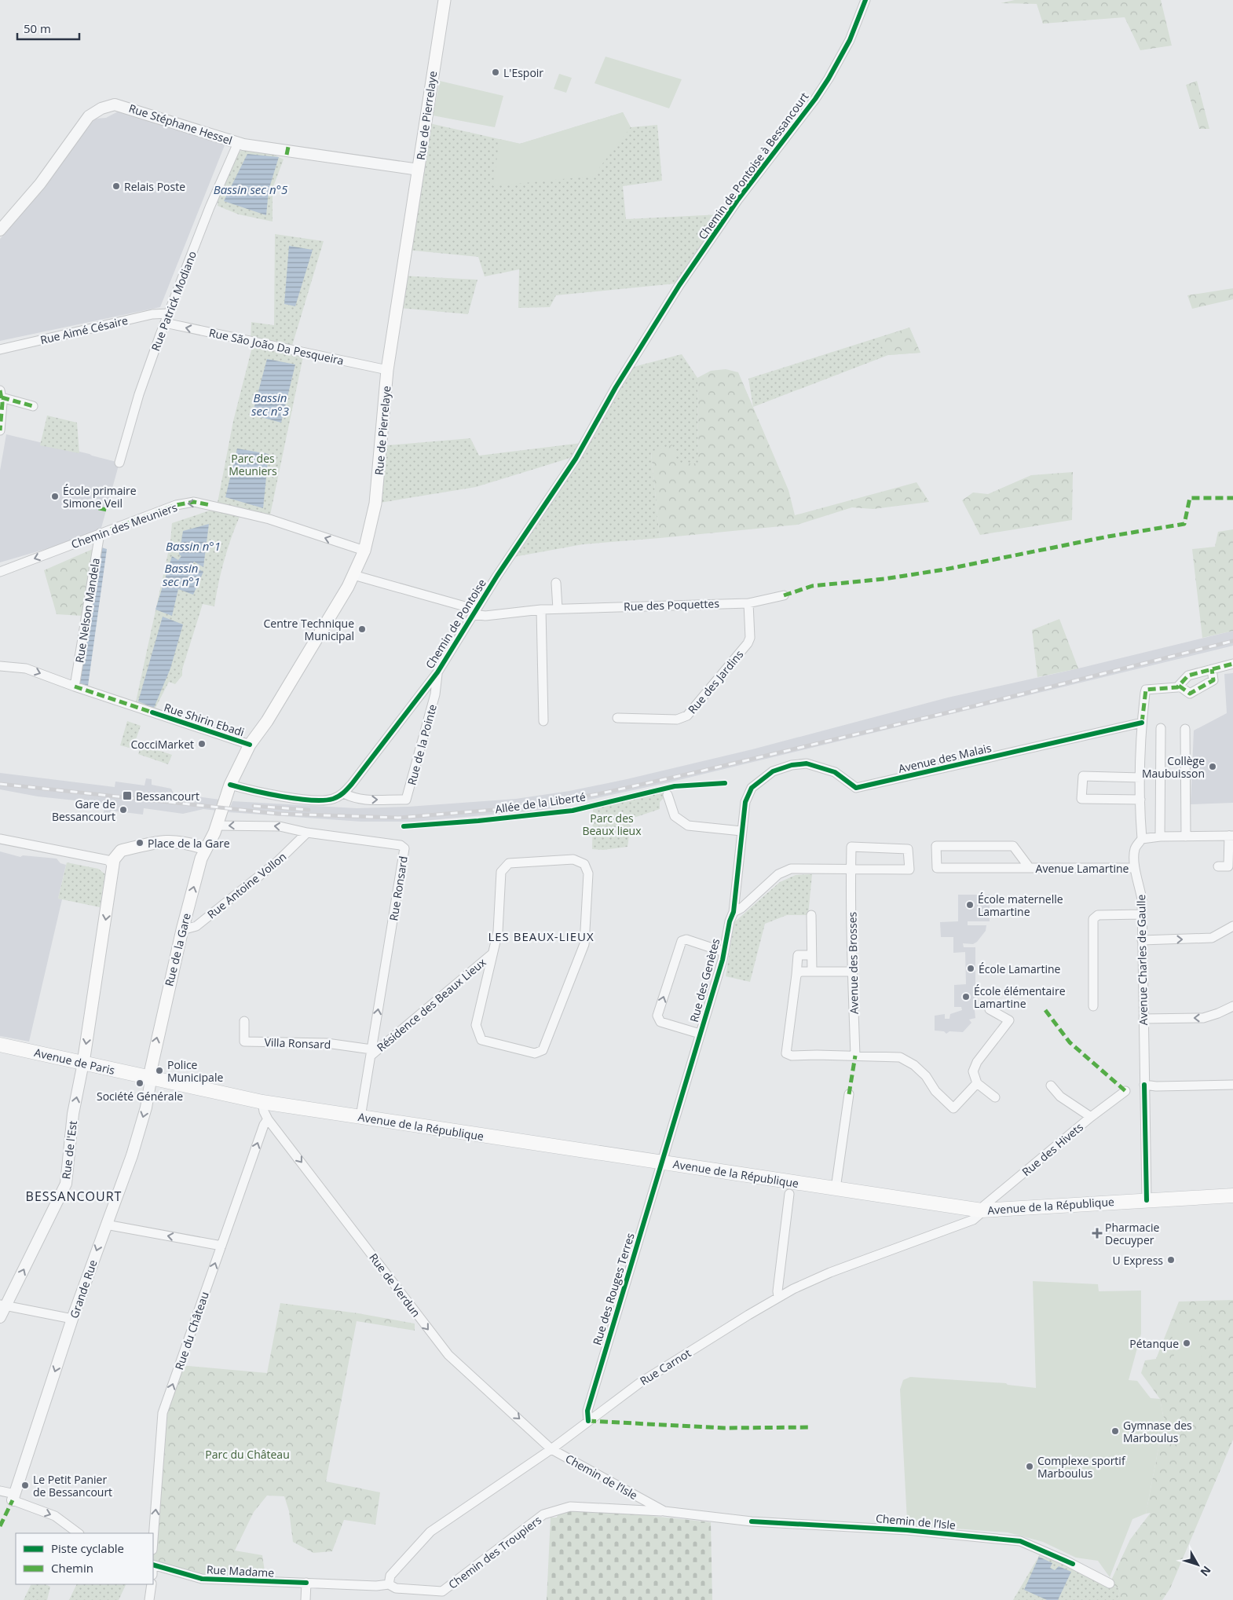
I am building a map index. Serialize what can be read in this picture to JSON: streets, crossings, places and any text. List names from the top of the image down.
{
  "streets": {
    "main road": [
      "Rue de Pierrelaye",
      "Rue de la Gare",
      "Avenue de Paris",
      "Avenue de la République"
    ],
    "street": [
      "Rue Stéphane Hessel",
      "Chemin de Pontoise à Bessancourt",
      "Rue Patrick Modiano",
      "Rue Aimé Césaire",
      "Rue São João Da Pesqueira",
      "Chemin des Meuniers",
      "Rue des Poquettes",
      "Rue Nelson Mandela",
      "Chemin de Pontoise",
      "Rue des Jardins",
      "Rue Shirin Ebadi",
      "Rue de la Pointe",
      "Avenue des Malais",
      "Avenue Lamartine",
      "Rue Antoine Vollon",
      "Rue Ronsard",
      "Avenue Charles de Gaulle",
      "Avenue des Brosses",
      "Rue des Genètes",
      "Résidence des Beaux Lieux",
      "Villa Ronsard",
      "Rue des Hivets",
      "Rue de l'Est",
      "Rue de Verdun",
      "Grande Rue",
      "Rue des Rouges Terres",
      "Rue du Château",
      "Rue Carnot",
      "Chemin de l’Isle",
      "Chemin des Troupiers",
      "Rue Madame"
    ],
    "cycle path": ["Allée de la Liberté"]
  },
  "crossings": [
    ["Rue de Pierrelaye", "Rue Stéphane Hessel"],
    ["Rue de Pierrelaye", "Rue São João Da Pesqueira"],
    ["Rue de Pierrelaye", "Chemin des Meuniers"],
    ["Rue de Pierrelaye", "Rue des Poquettes"],
    ["Rue de Pierrelaye", "Rue Shirin Ebadi"],
    ["Rue de Pierrelaye", "Rue Ronsard"],
    ["Rue de Pierrelaye", "Rue de la Gare"],
    ["Rue Stéphane Hessel", "Rue Patrick Modiano"],
    ["Chemin de Pontoise à Bessancourt", "Chemin de Pontoise"],
    ["Rue Patrick Modiano", "Rue Aimé Césaire"],
    ["Rue Patrick Modiano", "Rue São João Da Pesqueira"],
    ["Chemin des Meuniers", "Rue Nelson Mandela"],
    ["Rue des Poquettes", "Chemin de Pontoise"],
    ["Rue des Poquettes", "Rue des Jardins"],
    ["Rue Nelson Mandela", "Rue Shirin Ebadi"],
    ["Chemin de Pontoise", "Rue de la Pointe"],
    ["Avenue des Malais", "Avenue Charles de Gaulle"],
    ["Avenue des Malais", "Rue des Genètes"],
    ["Avenue Lamartine", "Avenue Charles de Gaulle"],
    ["Rue Antoine Vollon", "Rue Ronsard"],
    ["Rue Antoine Vollon", "Rue de la Gare"],
    ["Rue Ronsard", "Rue de la Gare"],
    ["Rue Ronsard", "Résidence des Beaux Lieux"],
    ["Rue Ronsard", "Villa Ronsard"],
    ["Rue Ronsard", "Avenue de la République"],
    ["Rue de la Gare", "Avenue de Paris"],
    ["Rue de la Gare", "Avenue de la République"],
    ["Rue de la Gare", "Grande Rue"],
    ["Avenue Charles de Gaulle", "Avenue de la République"],
    ["Avenue des Brosses", "Rue des Genètes"],
    ["Rue des Genètes", "Avenue de la République"],
    ["Rue des Genètes", "Rue des Rouges Terres"],
    ["Résidence des Beaux Lieux", "Villa Ronsard"],
    ["Avenue de Paris", "Avenue de la République"],
    ["Avenue de Paris", "Rue de l'Est"],
    ["Avenue de Paris", "Grande Rue"],
    ["Avenue de la République", "Rue des Hivets"],
    ["Avenue de la République", "Rue de Verdun"],
    ["Avenue de la République", "Grande Rue"],
    ["Avenue de la République", "Rue des Rouges Terres"],
    ["Avenue de la République", "Rue Carnot"],
    ["Rue des Hivets", "Rue Carnot"],
    ["Rue de Verdun", "Rue du Château"],
    ["Rue de Verdun", "Rue Carnot"],
    ["Rue de Verdun", "Chemin de l’Isle"],
    ["Rue des Rouges Terres", "Rue Carnot"],
    ["Rue Carnot", "Chemin de l’Isle"],
    ["Rue Carnot", "Rue Madame"],
    ["Chemin de l’Isle", "Chemin des Troupiers"],
    ["Chemin des Troupiers", "Rue Madame"]
  ],
  "one_way": [
    "Rue São João Da Pesqueira",
    "Chemin des Meuniers",
    "Rue de l'Est",
    "Rue de Verdun",
    "Grande Rue",
    "Rue du Château"
  ],
  "districts": ["LES BEAUX-LIEUX", "BESSANCOURT"],
  "water": [
    "Bassin sec n°5",
    "Bassin sec n°3",
    "Bassin n°1",
    "Bassin sec n°1"
  ],
  "parks": ["Parc des Meuniers", "Parc des Beaux lieux", "Parc du Château"],
  "places": {
    "other": [
      "L'Espoir",
      "Relais Poste",
      "École primaire Simone Veil",
      "Centre Technique Municipal",
      "CocciMarket",
      "Collège Maubuisson",
      "Gare de Bessancourt",
      "Place de la Gare",
      "École maternelle Lamartine",
      "École Lamartine",
      "École élémentaire Lamartine",
      "Police Municipale",
      "Société Générale",
      "U Express",
      "Pétanque",
      "Gymnase des Marboulus",
      "Complexe sportif Marboulus",
      "Le Petit Panier de Bessancourt"
    ],
    "transit": ["Bessancourt"],
    "health": ["Pharmacie Decuyper"]
  },
  "legend": ["Piste cyclable", "Chemin"],
  "scale_bar": "50 m",
  "north": "bottom right"
}
